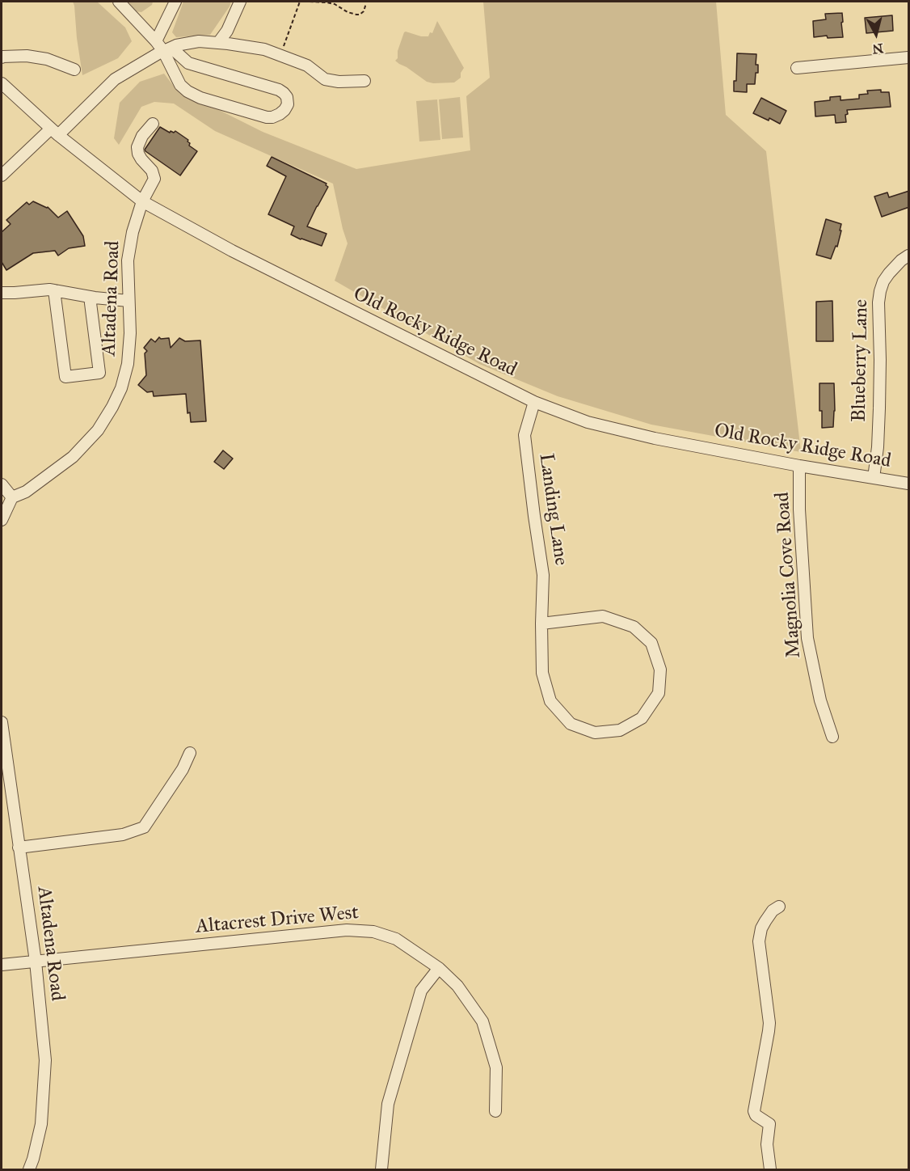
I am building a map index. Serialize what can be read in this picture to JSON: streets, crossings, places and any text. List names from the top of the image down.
{
  "streets": {
    "street": [
      "Altadena Road",
      "Old Rocky Ridge Road",
      "Blueberry Lane",
      "Landing Lane",
      "Magnolia Cove Road",
      "Altacrest Drive West"
    ]
  },
  "crossings": [
    ["Altadena Road", "Old Rocky Ridge Road"],
    ["Altadena Road", "Altacrest Drive West"],
    ["Old Rocky Ridge Road", "Blueberry Lane"],
    ["Old Rocky Ridge Road", "Landing Lane"],
    ["Old Rocky Ridge Road", "Magnolia Cove Road"]
  ],
  "north": "bottom"
}
